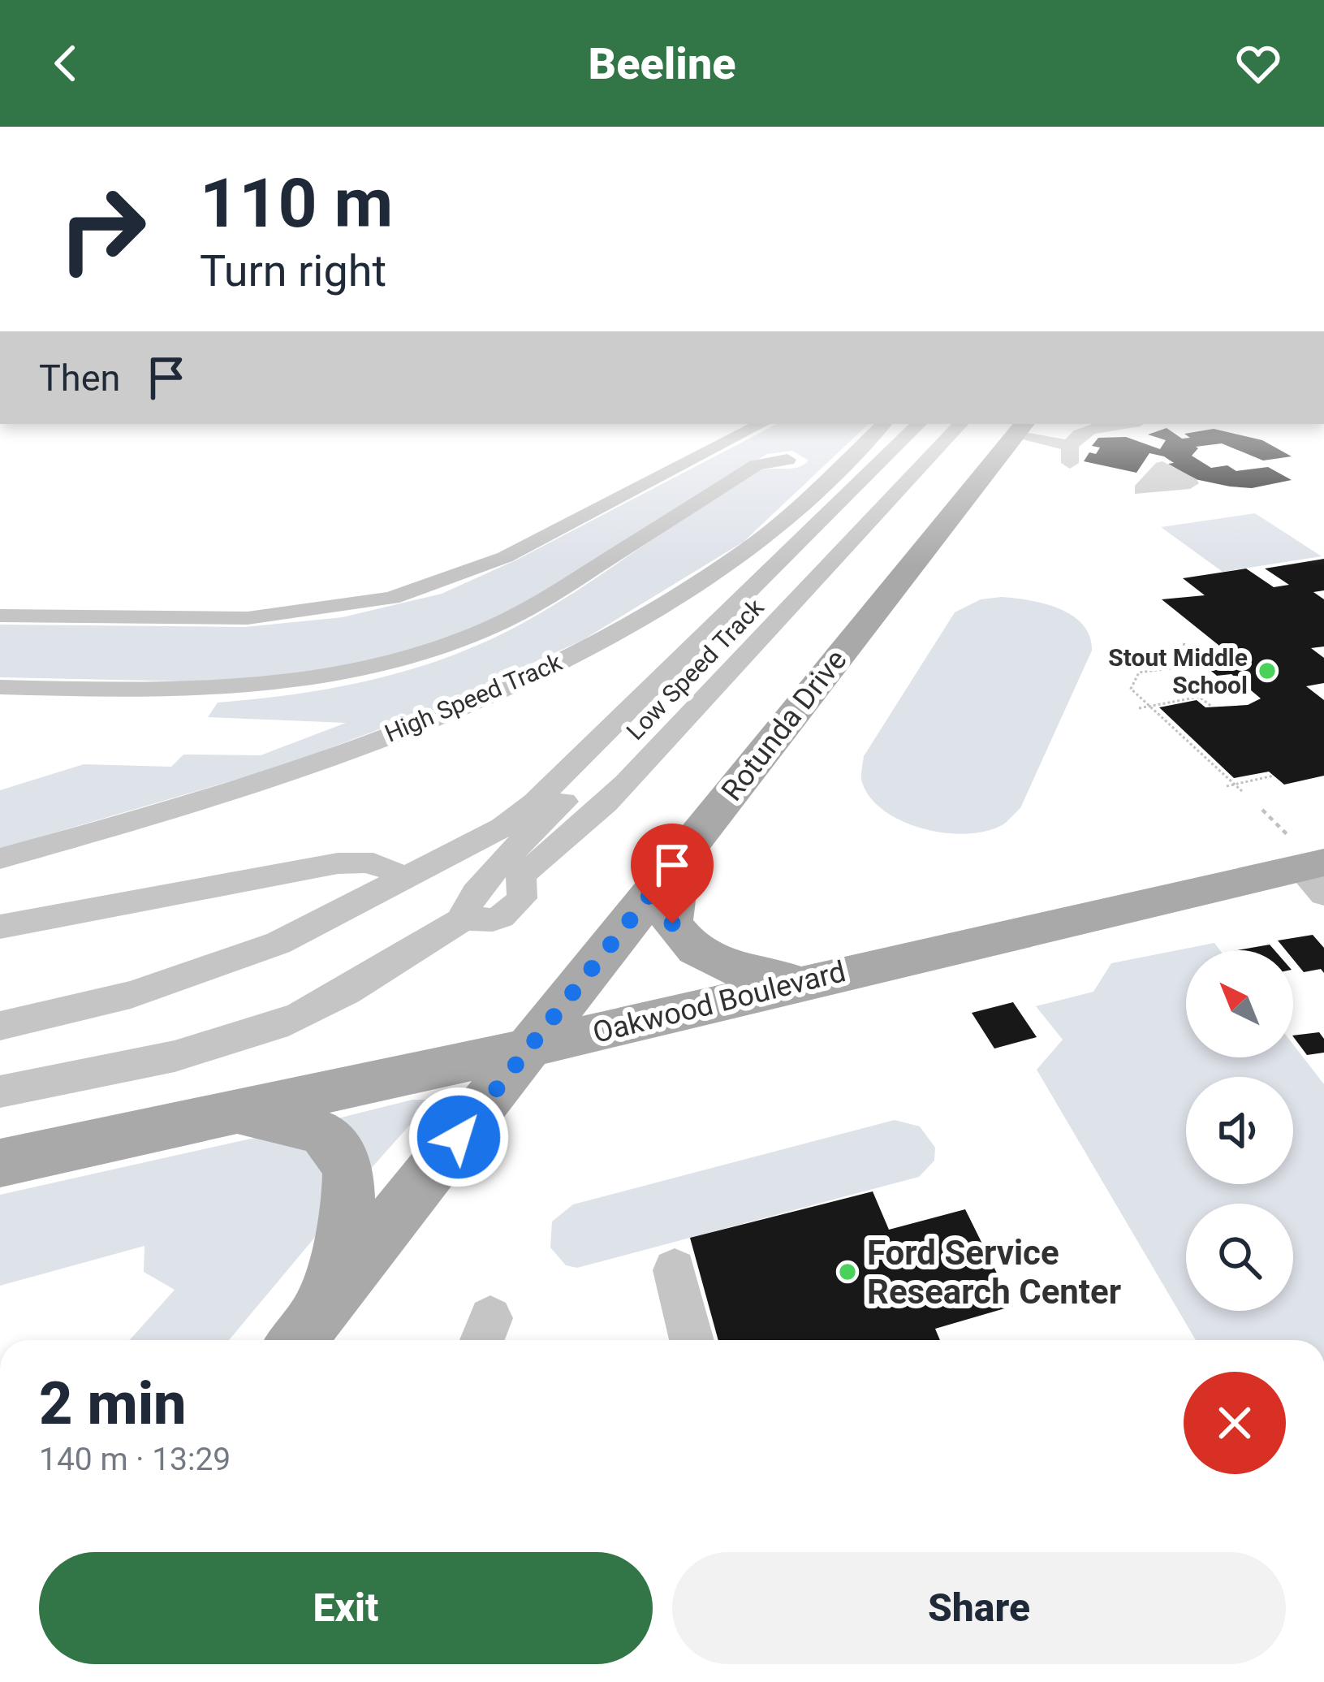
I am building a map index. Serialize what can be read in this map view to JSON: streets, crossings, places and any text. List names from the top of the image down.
{
  "streets": {
    "main road": ["Rotunda Drive", "Oakwood Boulevard"],
    "lane": ["Low Speed Track", "High Speed Track"]
  },
  "crossings": [
    ["Rotunda Drive", "Oakwood Boulevard"]
  ],
  "places": ["Stout Middle School", "Ford Service Research Center"],
  "north": "top left",
  "page": {
    "header": "Beeline",
    "turn": ["110 m", "Turn right"],
    "then": "Then",
    "heading": ["2 min", "140 m · 13:29"],
    "buttons": ["Exit", "Share"]
  }
}
